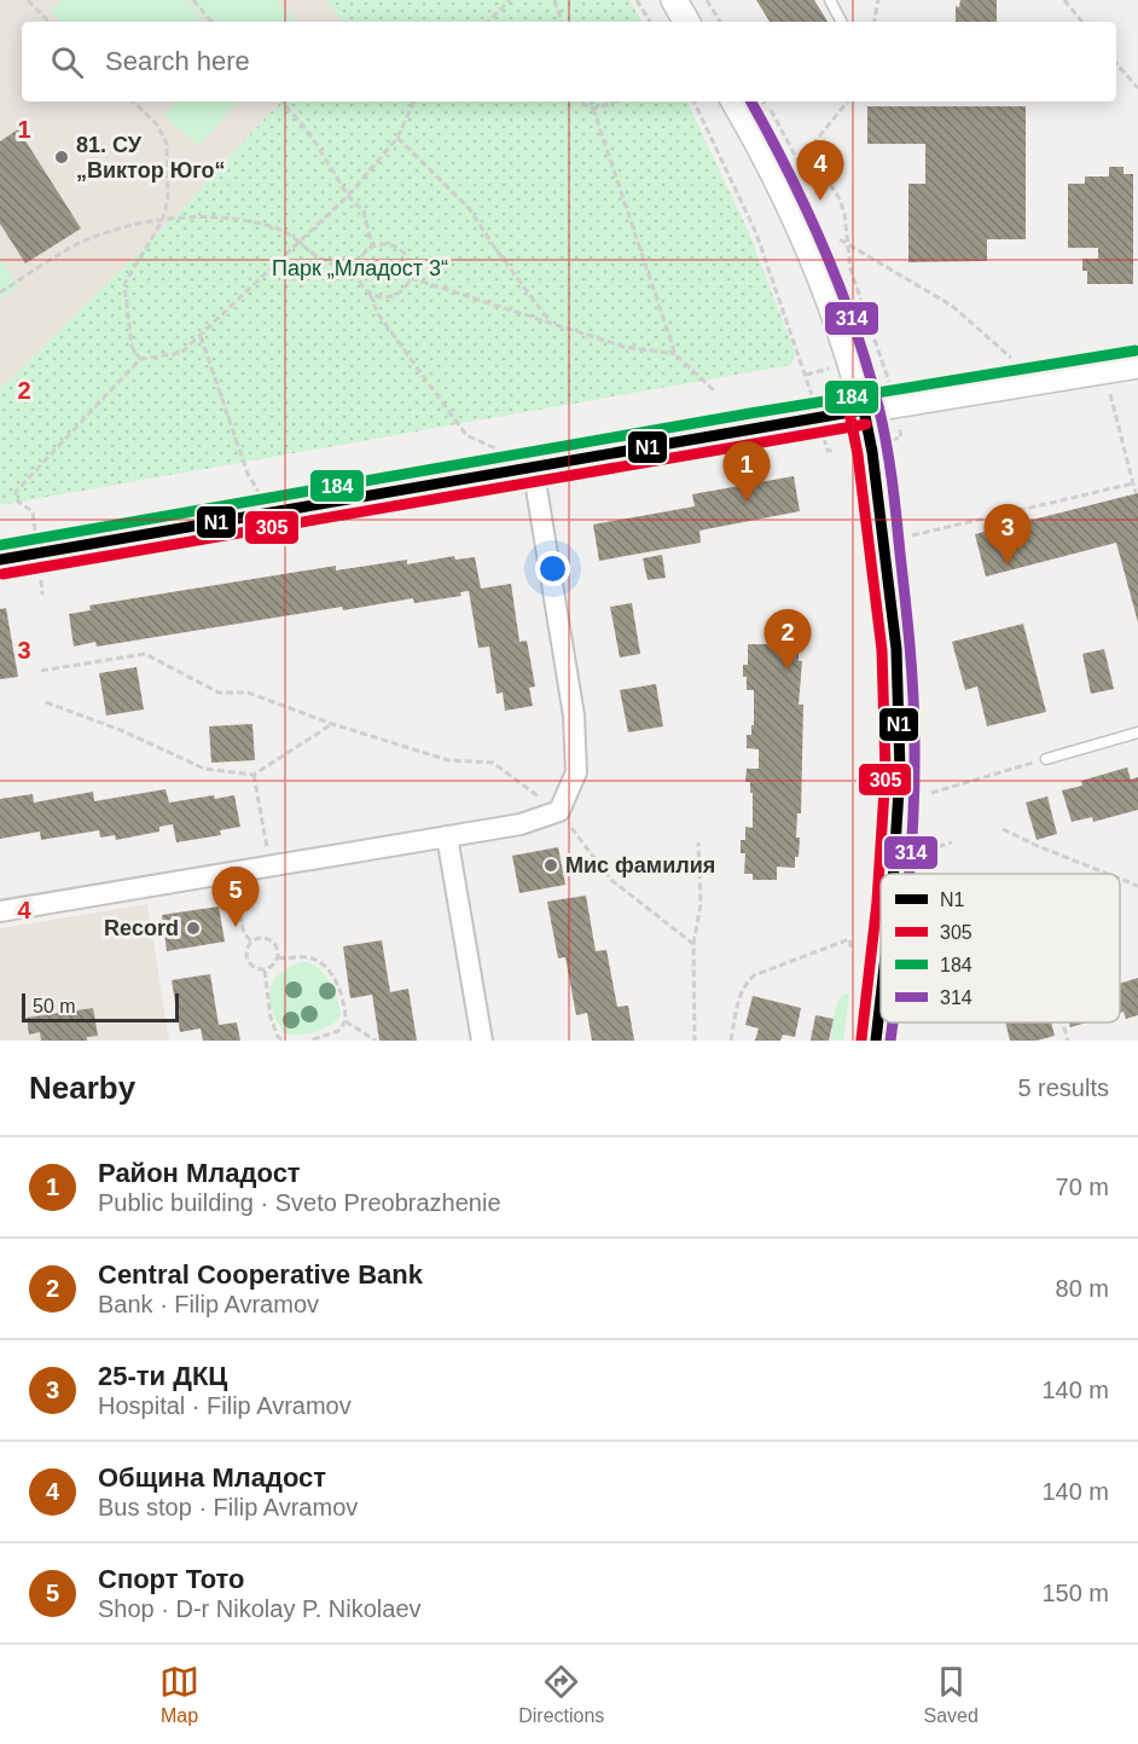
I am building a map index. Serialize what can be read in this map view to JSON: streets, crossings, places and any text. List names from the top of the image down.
{
  "parks": ["Парк „Младост 3“"],
  "places": ["81. СУ „Виктор Юго“", "Мис фамилия", "Record"],
  "lines": [
    "transit line 314",
    "transit line 184",
    "transit line N1",
    "transit line 305"
  ],
  "legend": [
    "N1",
    "305",
    "184",
    "314"
  ],
  "scale_bar": "50 m",
  "page": {
    "search": "Search here",
    "pins": [
      "4",
      "1",
      "3",
      "2",
      "5"
    ],
    "scale": "50 m",
    "heading": ["Nearby", "5 results"],
    "list": [
      {
        "mark": "1",
        "name": "Район Младост",
        "note": "Public building · Sveto Preobrazhenie",
        "value": "70 m"
      },
      {
        "mark": "2",
        "name": "Central Cooperative Bank",
        "note": "Bank · Filip Avramov",
        "value": "80 m"
      },
      {
        "mark": "3",
        "name": "25-ти ДКЦ",
        "note": "Hospital · Filip Avramov",
        "value": "140 m"
      },
      {
        "mark": "4",
        "name": "Община Младост",
        "note": "Bus stop · Filip Avramov",
        "value": "140 m"
      },
      {
        "mark": "5",
        "name": "Спорт Тото",
        "note": "Shop · D-r Nikolay P. Nikolaev",
        "value": "150 m"
      }
    ],
    "nav": ["Map", "Directions", "Saved"]
  },
  "grid": {
    "rows": [
      "1",
      "2",
      "3",
      "4"
    ]
  }
}
